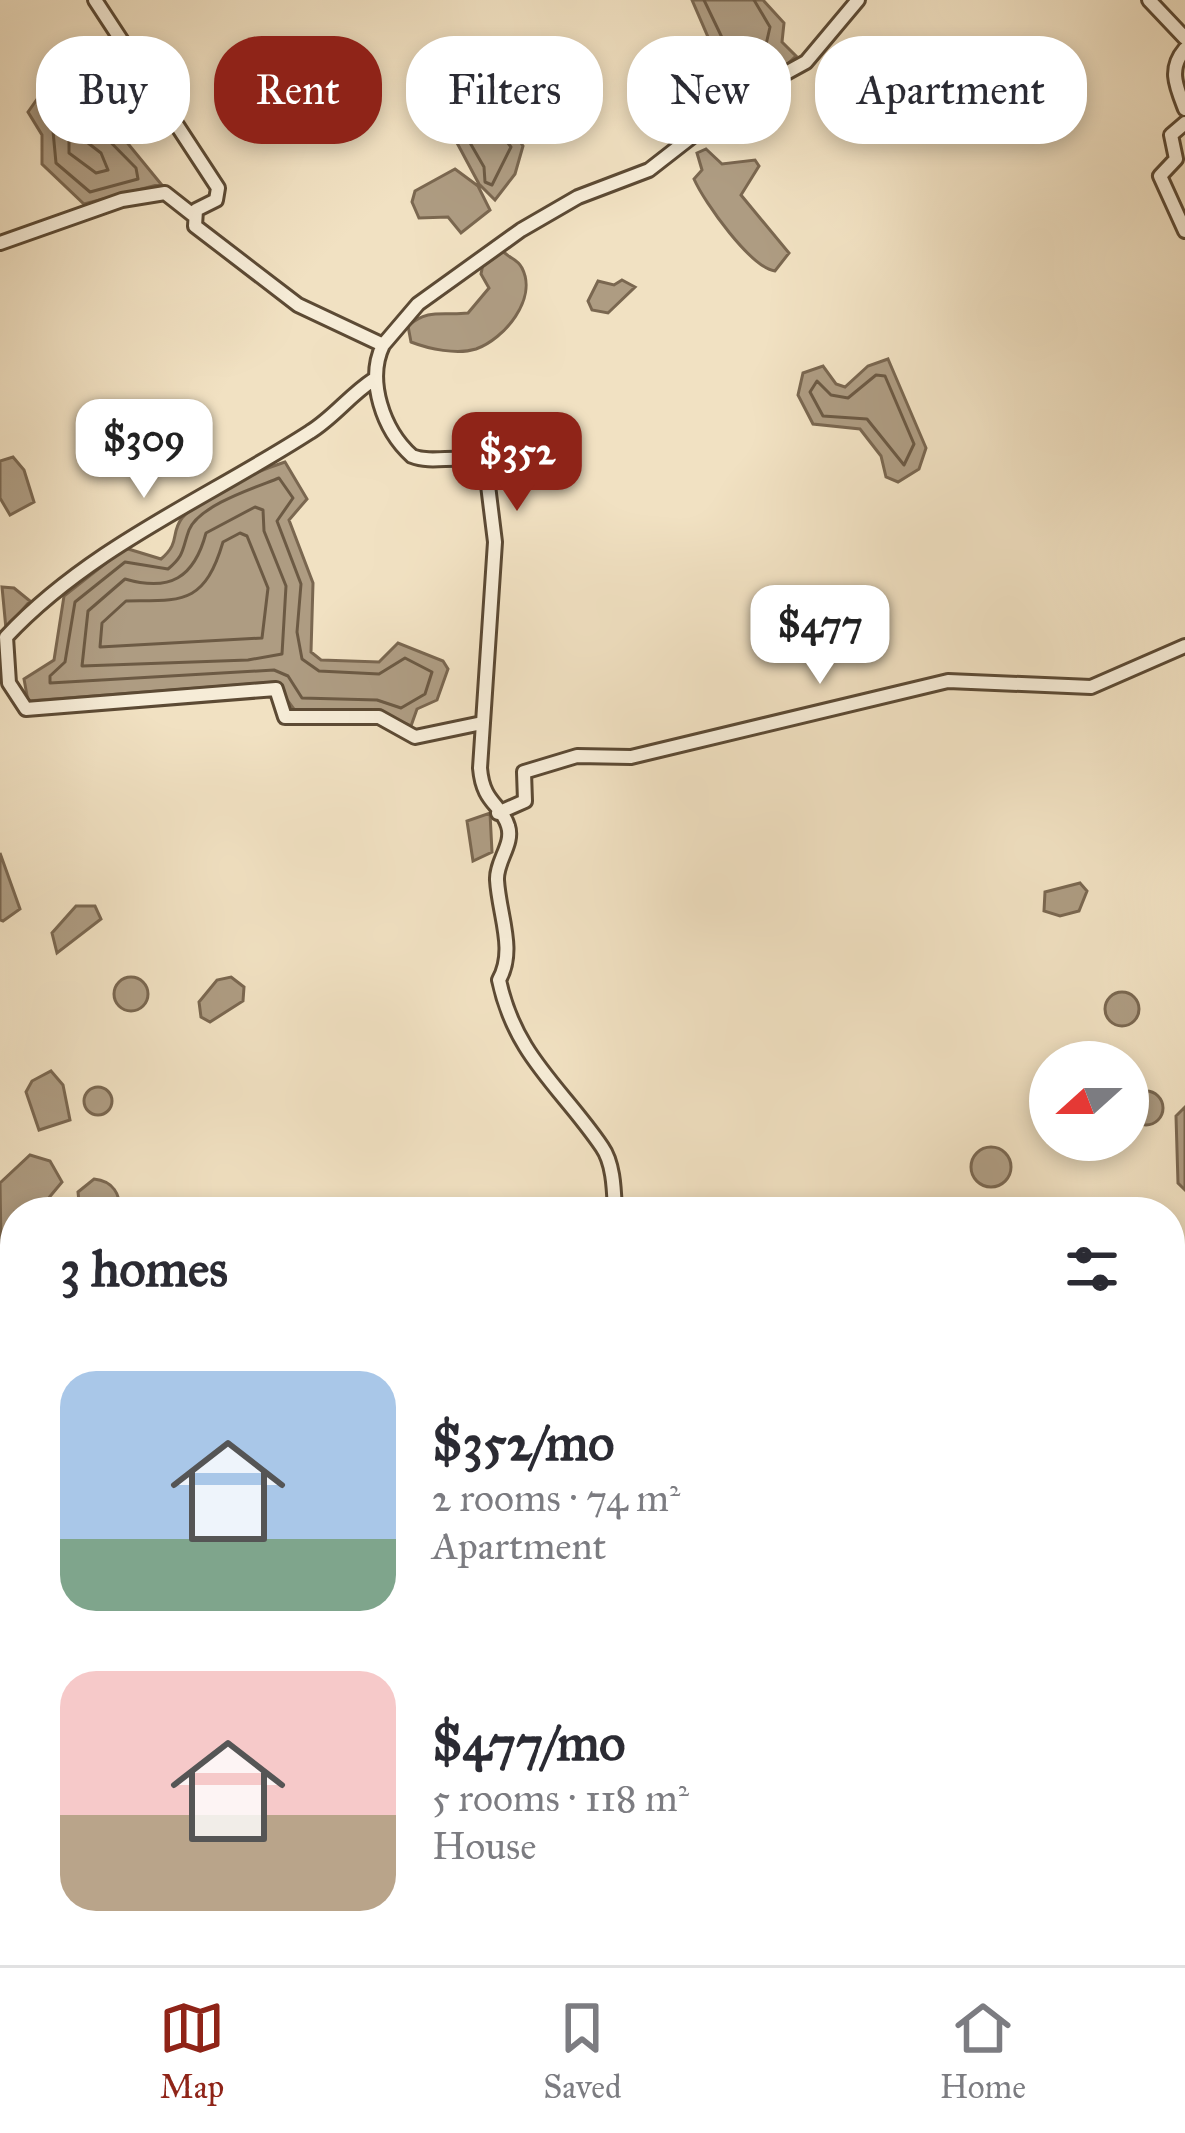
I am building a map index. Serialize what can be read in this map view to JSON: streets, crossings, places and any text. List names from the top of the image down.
{
  "north": "left",
  "page": {
    "chip": [
      "Buy",
      "Rent",
      "Filters",
      "New",
      "Apartment"
    ],
    "price": ["$309", "$352", "$477"],
    "heading": "3 homes",
    "list": [
      {
        "name": "$352/mo",
        "note": "2 rooms · 74 m² · Apartment"
      },
      {
        "name": "$477/mo",
        "note": "5 rooms · 118 m² · House"
      }
    ],
    "tabs": ["Map", "Saved", "Home"]
  }
}
